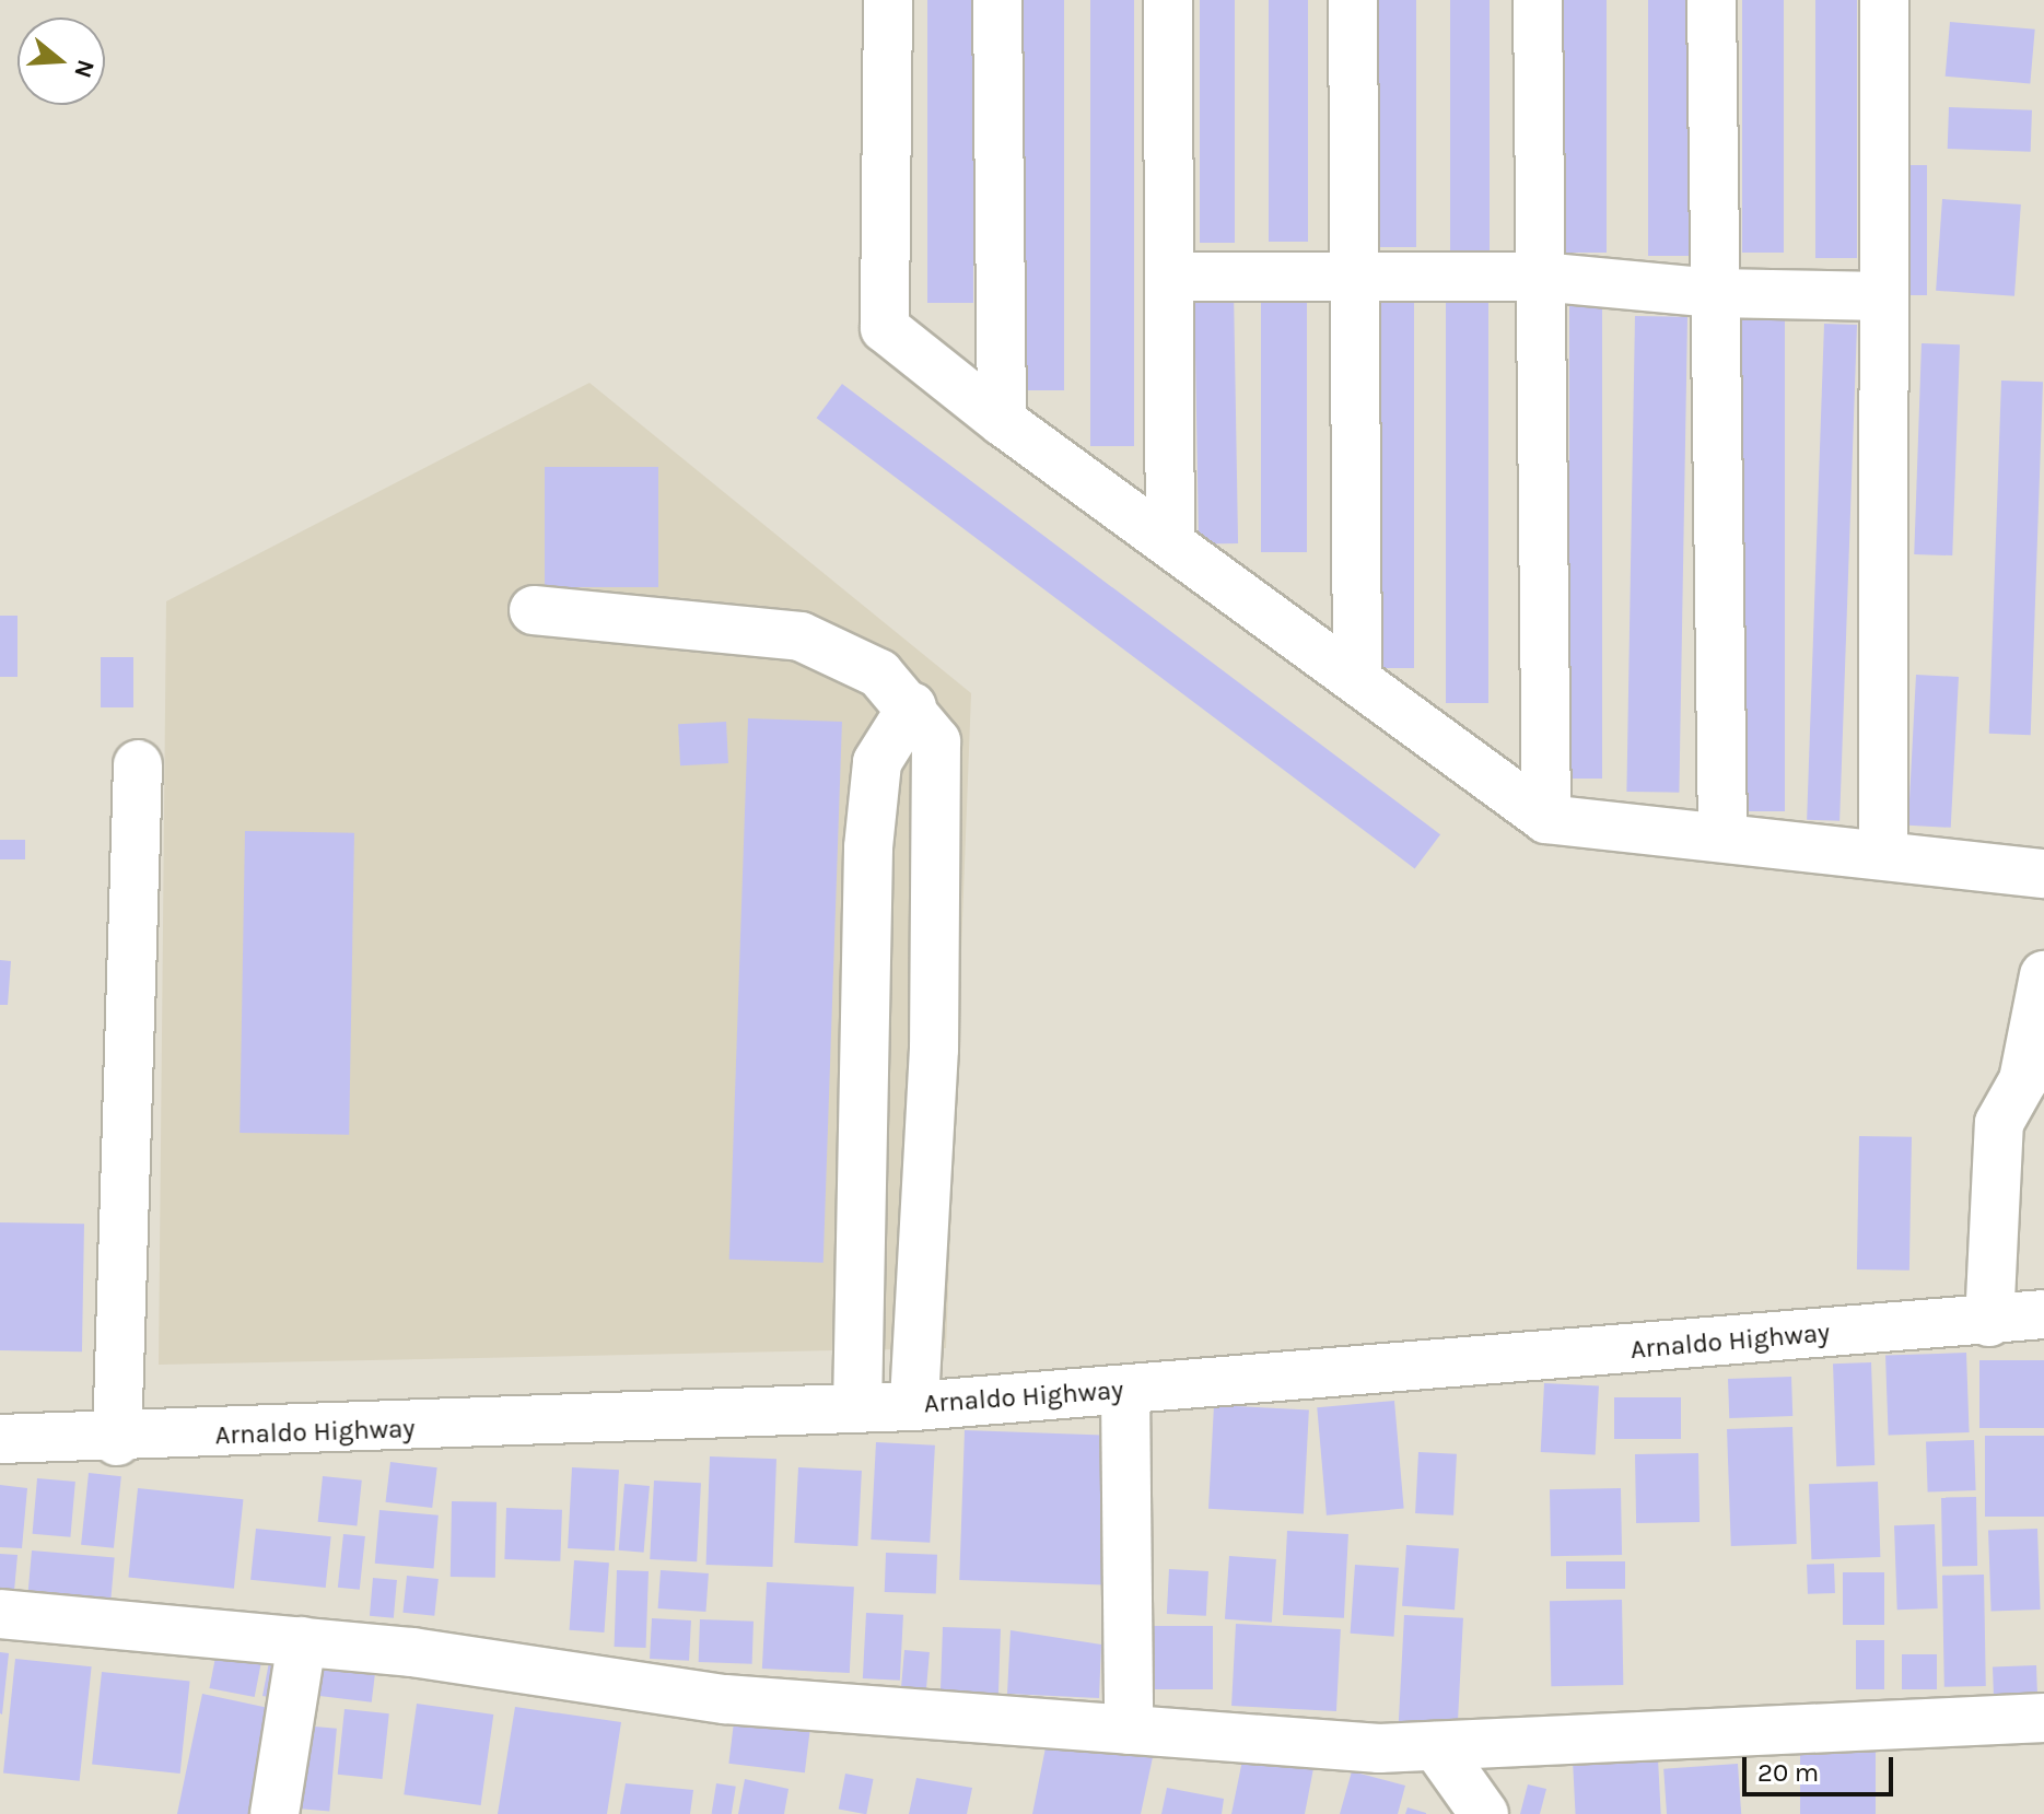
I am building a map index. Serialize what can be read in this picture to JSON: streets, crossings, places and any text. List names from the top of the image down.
{
  "streets": {
    "street": ["Arnaldo Highway"]
  },
  "scale_bar": "20 m",
  "north": "right"
}
